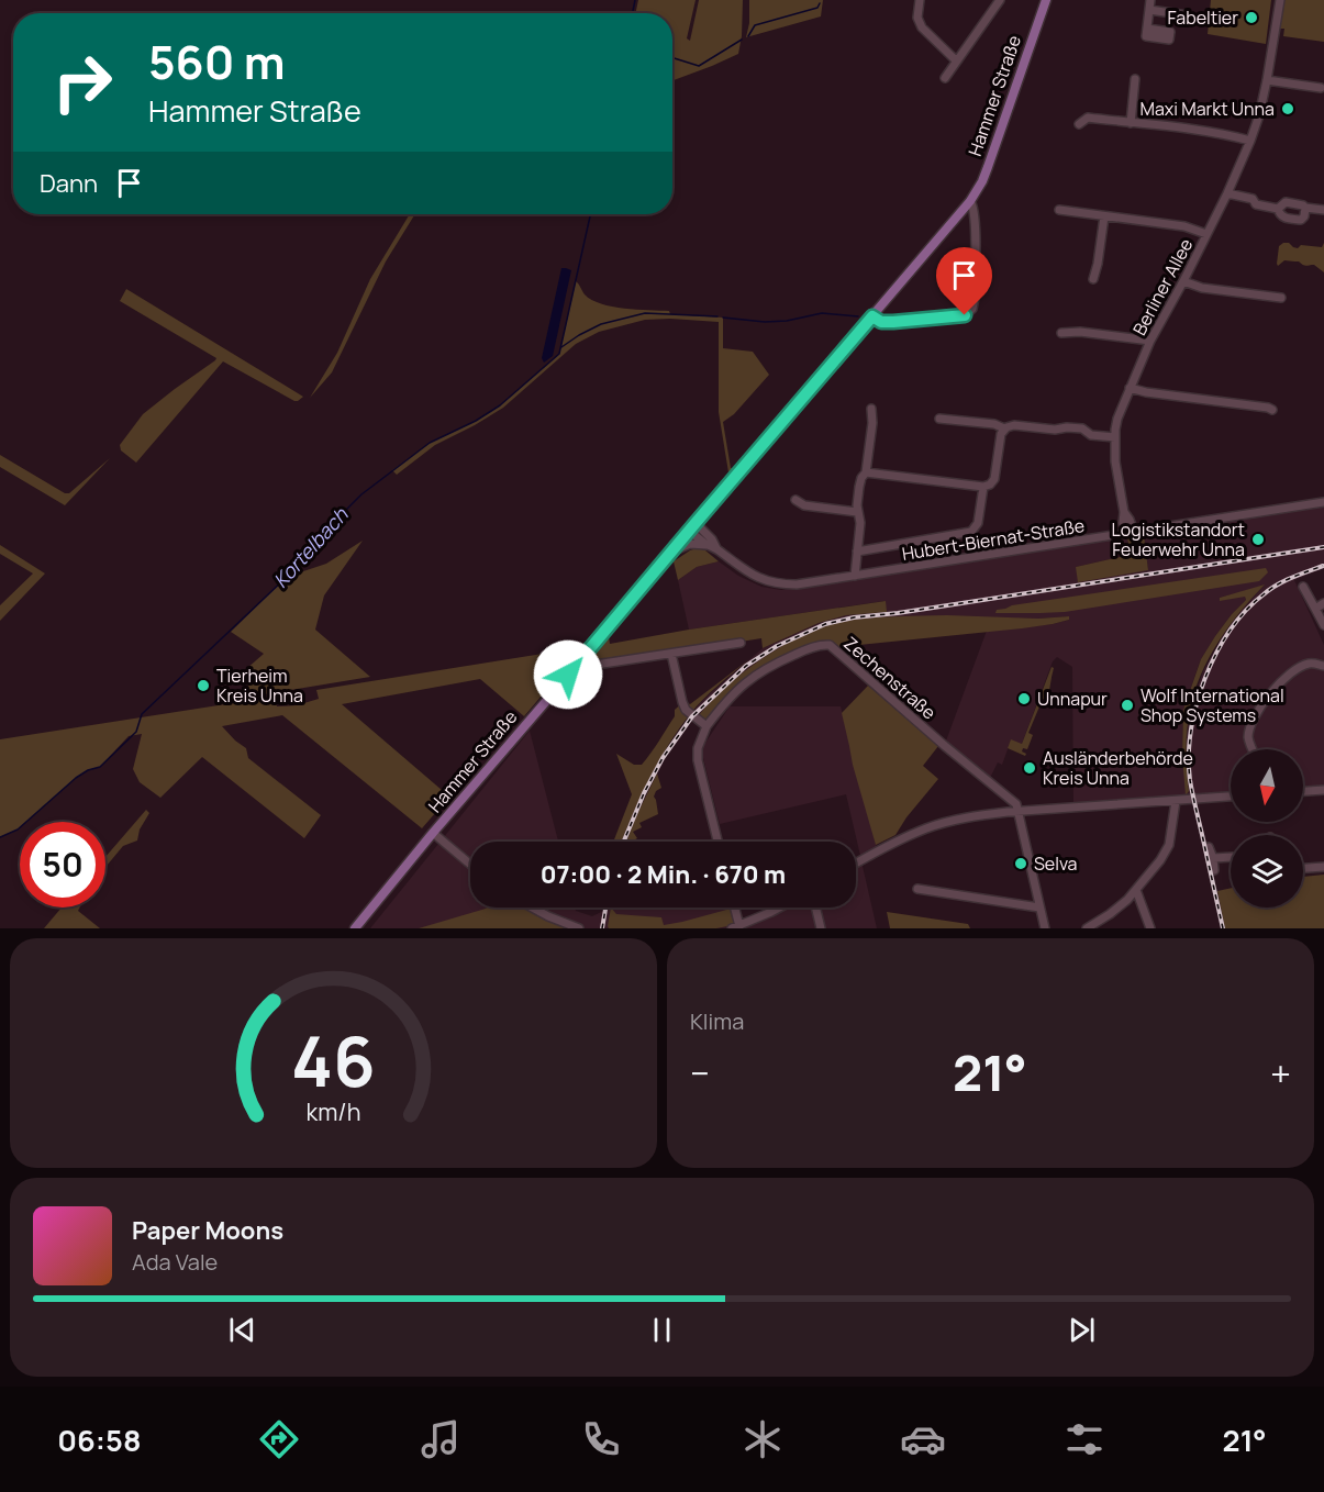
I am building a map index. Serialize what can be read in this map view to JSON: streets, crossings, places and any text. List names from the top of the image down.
{
  "streets": {
    "main road": ["Hammer Straße"],
    "street": ["Berliner Allee", "Hubert-Biernat-Straße", "Zechenstraße"]
  },
  "crossings": [
    ["Hammer Straße", "Hubert-Biernat-Straße"],
    ["Berliner Allee", "Hubert-Biernat-Straße"]
  ],
  "water": ["Kortelbach"],
  "places": [
    "Fabeltier",
    "Maxi Markt Unna",
    "Logistikstandort Feuerwehr Unna",
    "Tierheim Kreis Unna",
    "Unnapur",
    "Wolf International Shop Systems",
    "Ausländerbehörde Kreis Unna",
    "Selva"
  ],
  "north": "bottom",
  "page": {
    "turn": ["560 m", "Hammer Straße"],
    "then": "Dann",
    "limit": "50",
    "trip": "07:00 · 2 Min. · 670 m",
    "tile": "Klima",
    "heat": ["−", "21°", "+"],
    "song": ["Paper Moons", "Ada Vale"],
    "tabs": ["06:58", "21°"],
    "gauge": ["46", "km/h"]
  }
}
